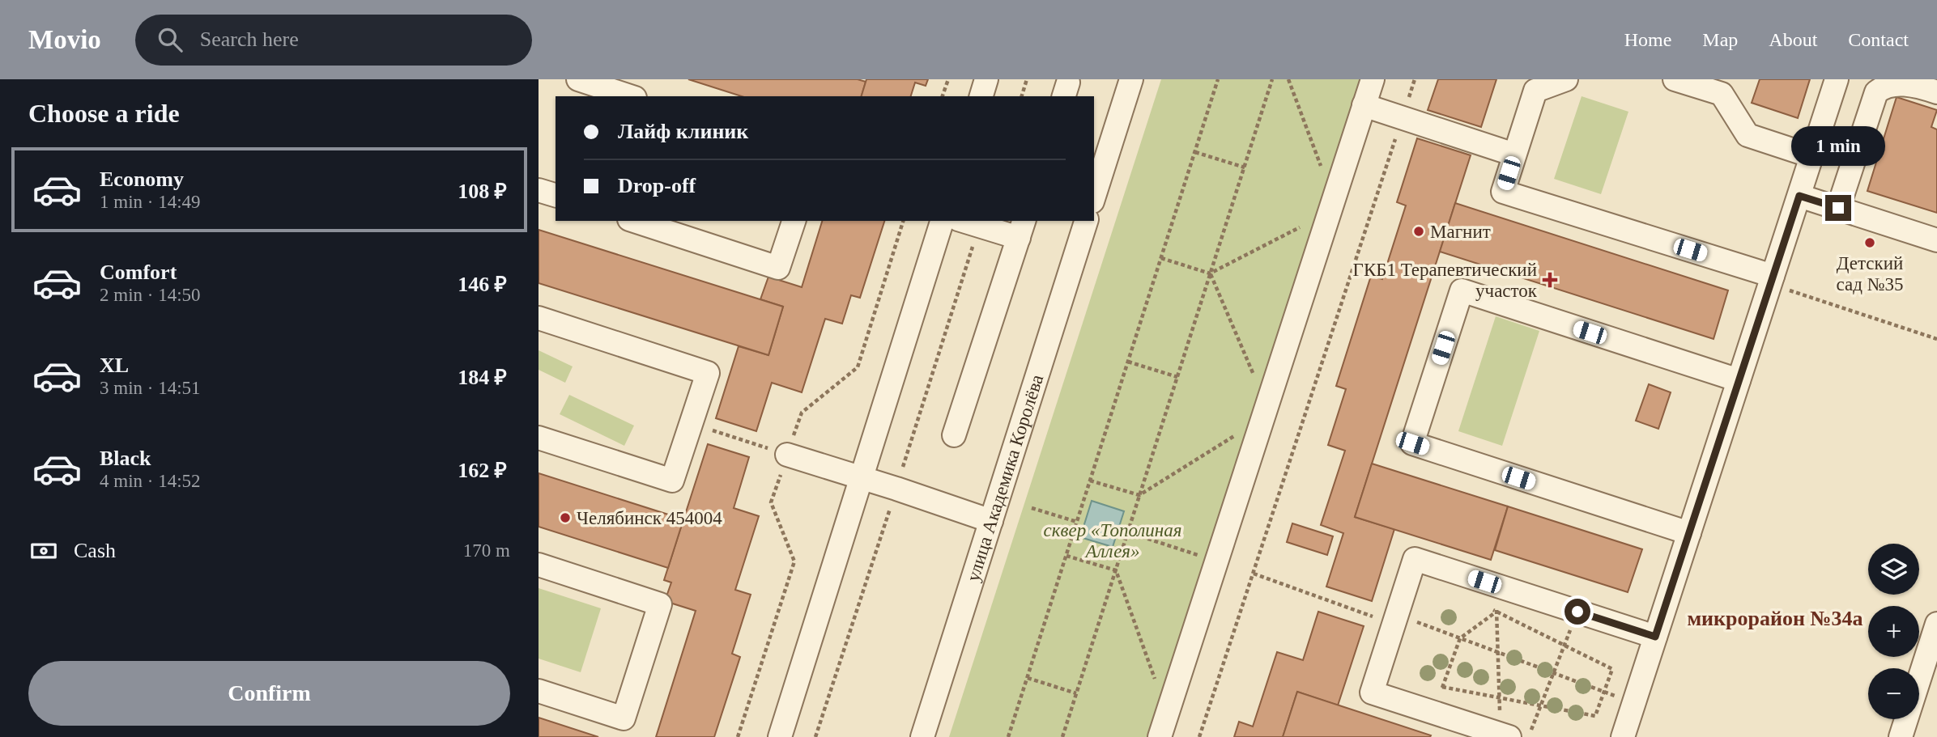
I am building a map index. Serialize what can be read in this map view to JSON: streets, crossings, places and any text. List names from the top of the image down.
{
  "streets": {
    "street": ["улица Академика Королёва"]
  },
  "districts": ["микрорайон №34а"],
  "parks": ["сквер «Тополиная Аллея»"],
  "places": {
    "other": ["Магнит", "Детский сад №35", "Челябинск 454004"],
    "health": ["ГКБ1 Терапевтический участок"]
  },
  "page": {
    "header": "Movio",
    "search": "Search here",
    "nav": [
      "Home",
      "Map",
      "About",
      "Contact"
    ],
    "heading": "Choose a ride",
    "banner": ["Лайф клиник", "Drop-off"],
    "bubble": "1 min",
    "list": [
      {
        "name": "Economy",
        "note": "1 min · 14:49",
        "value": "108 ₽"
      },
      {
        "name": "Comfort",
        "note": "2 min · 14:50",
        "value": "146 ₽"
      },
      {
        "name": "XL",
        "note": "3 min · 14:51",
        "value": "184 ₽"
      },
      {
        "name": "Black",
        "note": "4 min · 14:52",
        "value": "162 ₽"
      }
    ],
    "pay": ["Cash", "170 m"],
    "map_buttons": ["+", "−"],
    "buttons": "Confirm"
  }
}
